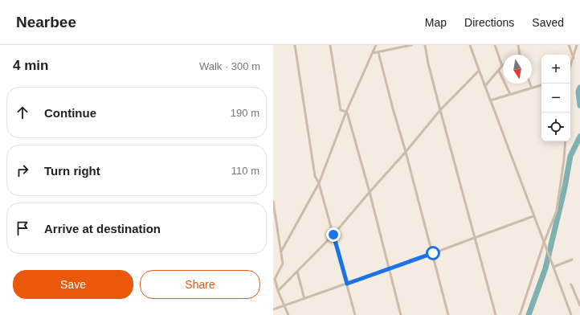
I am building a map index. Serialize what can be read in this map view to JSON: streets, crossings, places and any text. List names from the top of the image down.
{
  "north": "bottom",
  "page": {
    "header": "Nearbee",
    "nav": ["Map", "Directions", "Saved"],
    "heading": ["4 min", "Walk · 300 m"],
    "map_buttons": ["+", "−"],
    "list": [
      ["Continue", "190 m"],
      ["Turn right", "110 m"],
      "Arrive at destination"
    ],
    "buttons": ["Save", "Share"]
  }
}
